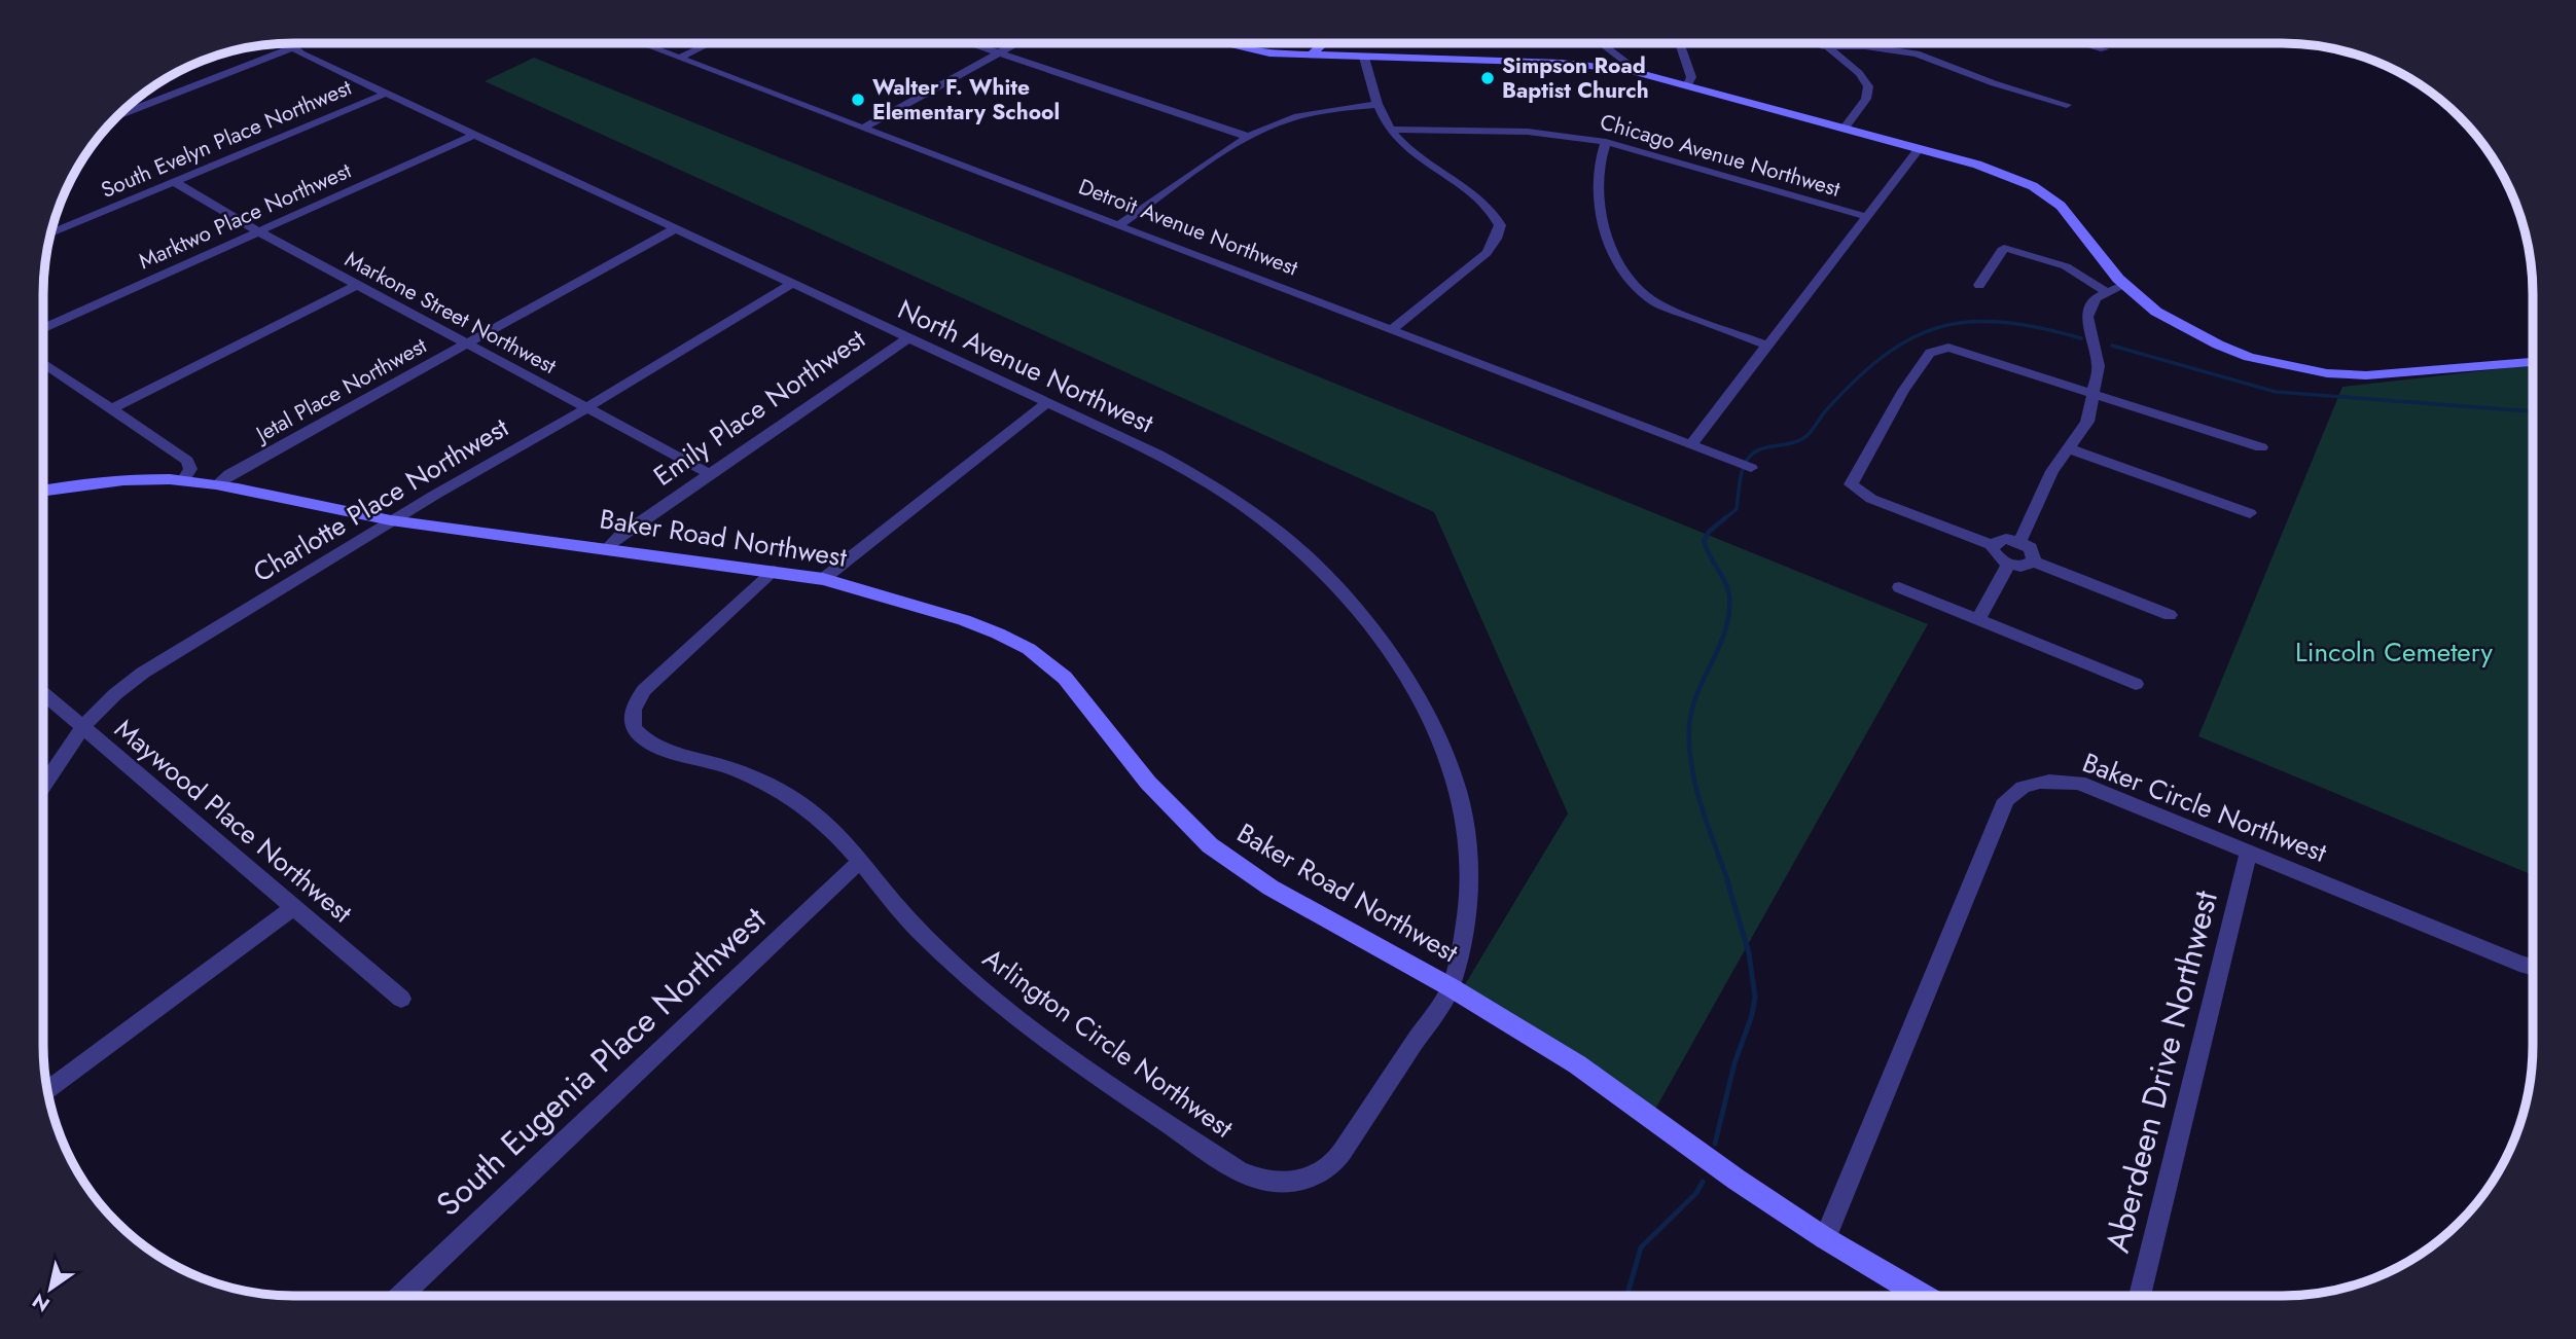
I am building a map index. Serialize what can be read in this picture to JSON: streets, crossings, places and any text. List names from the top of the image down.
{
  "streets": {
    "street": [
      "South Evelyn Place Northwest",
      "Chicago Avenue Northwest",
      "Marktwo Place Northwest",
      "Detroit Avenue Northwest",
      "Markone Street Northwest",
      "North Avenue Northwest",
      "Jetal Place Northwest",
      "Emily Place Northwest",
      "Charlotte Place Northwest",
      "Baker Road Northwest",
      "Baker Circle Northwest",
      "Maywood Place Northwest",
      "Arlington Circle Northwest",
      "South Eugenia Place Northwest",
      "Aberdeen Drive Northwest"
    ]
  },
  "crossings": [
    ["South Evelyn Place Northwest", "Markone Street Northwest"],
    ["South Evelyn Place Northwest", "North Avenue Northwest"],
    ["Marktwo Place Northwest", "Markone Street Northwest"],
    ["Marktwo Place Northwest", "North Avenue Northwest"],
    ["Markone Street Northwest", "Jetal Place Northwest"],
    ["Markone Street Northwest", "Emily Place Northwest"],
    ["Markone Street Northwest", "Charlotte Place Northwest"],
    ["North Avenue Northwest", "Jetal Place Northwest"],
    ["North Avenue Northwest", "Emily Place Northwest"],
    ["North Avenue Northwest", "Charlotte Place Northwest"],
    ["North Avenue Northwest", "Baker Road Northwest"],
    ["North Avenue Northwest", "Arlington Circle Northwest"],
    ["Jetal Place Northwest", "Baker Road Northwest"],
    ["Emily Place Northwest", "Baker Road Northwest"],
    ["Charlotte Place Northwest", "Baker Road Northwest"],
    ["Charlotte Place Northwest", "Maywood Place Northwest"],
    ["Baker Road Northwest", "Baker Circle Northwest"],
    ["Baker Road Northwest", "Arlington Circle Northwest"],
    ["Baker Circle Northwest", "Aberdeen Drive Northwest"],
    ["Arlington Circle Northwest", "South Eugenia Place Northwest"]
  ],
  "parks": ["Lincoln Cemetery"],
  "places": ["Simpson Road Baptist Church", "Walter F. White Elementary School"],
  "north": "bottom left"
}
